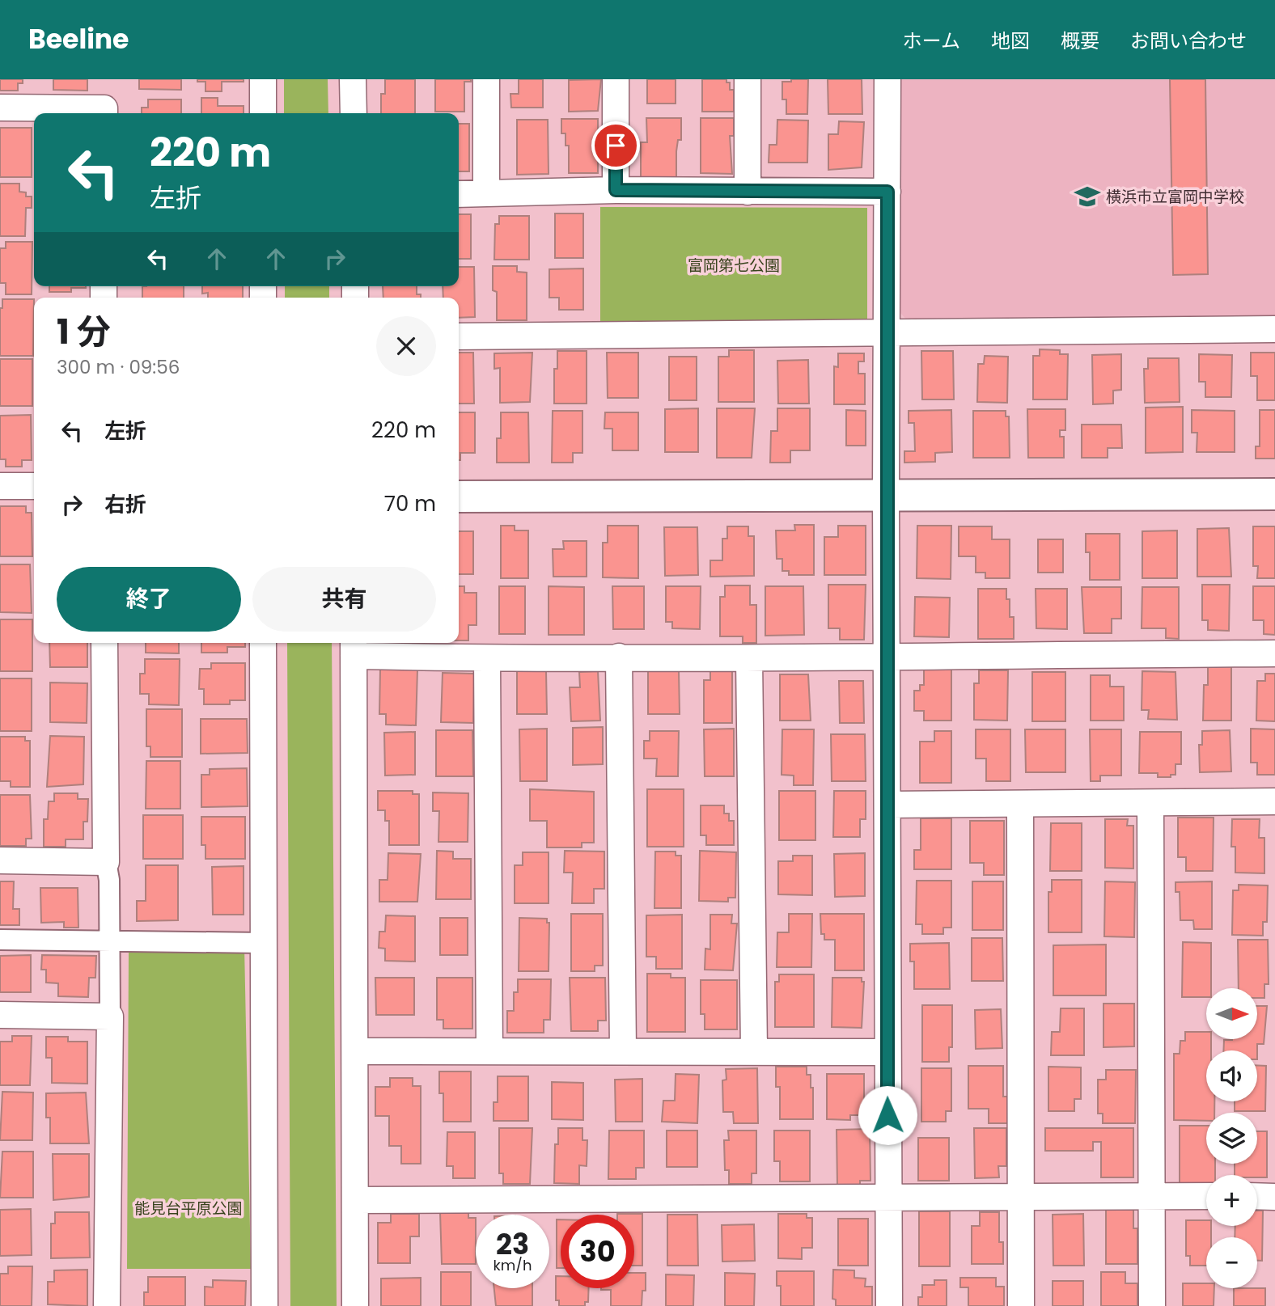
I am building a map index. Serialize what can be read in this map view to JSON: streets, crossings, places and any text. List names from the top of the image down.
{
  "parks": ["富岡第七公園", "能見台平原公園"],
  "places": {
    "school or university": ["横浜市立富岡中学校"]
  },
  "north": "right",
  "page": {
    "header": "Beeline",
    "nav": [
      "ホーム",
      "地図",
      "概要",
      "お問い合わせ"
    ],
    "turn": ["220 m", "左折"],
    "heading": ["1 分", "300 m · 09:56"],
    "list": [
      {
        "name": "左折",
        "value": "220 m"
      },
      {
        "name": "右折",
        "value": "70 m"
      }
    ],
    "buttons": ["終了", "共有"],
    "map_buttons": ["+", "−"],
    "speed": "23 km/h",
    "limit": "30"
  }
}
